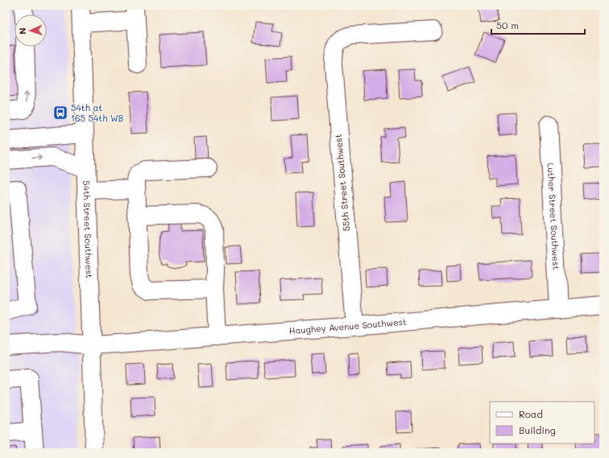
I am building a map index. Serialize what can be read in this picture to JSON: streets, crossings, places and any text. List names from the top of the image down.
{
  "streets": {
    "street": [
      "55th Street Southwest",
      "Luther Street Southwest",
      "54th Street Southwest",
      "Haughey Avenue Southwest"
    ]
  },
  "crossings": [
    ["55th Street Southwest", "Haughey Avenue Southwest"],
    ["Luther Street Southwest", "Haughey Avenue Southwest"],
    ["54th Street Southwest", "Haughey Avenue Southwest"]
  ],
  "places": {
    "bus stop": ["54th at 165 54th WB"]
  },
  "legend": ["Road", "Building"],
  "scale_bar": "50 m",
  "north": "left"
}
